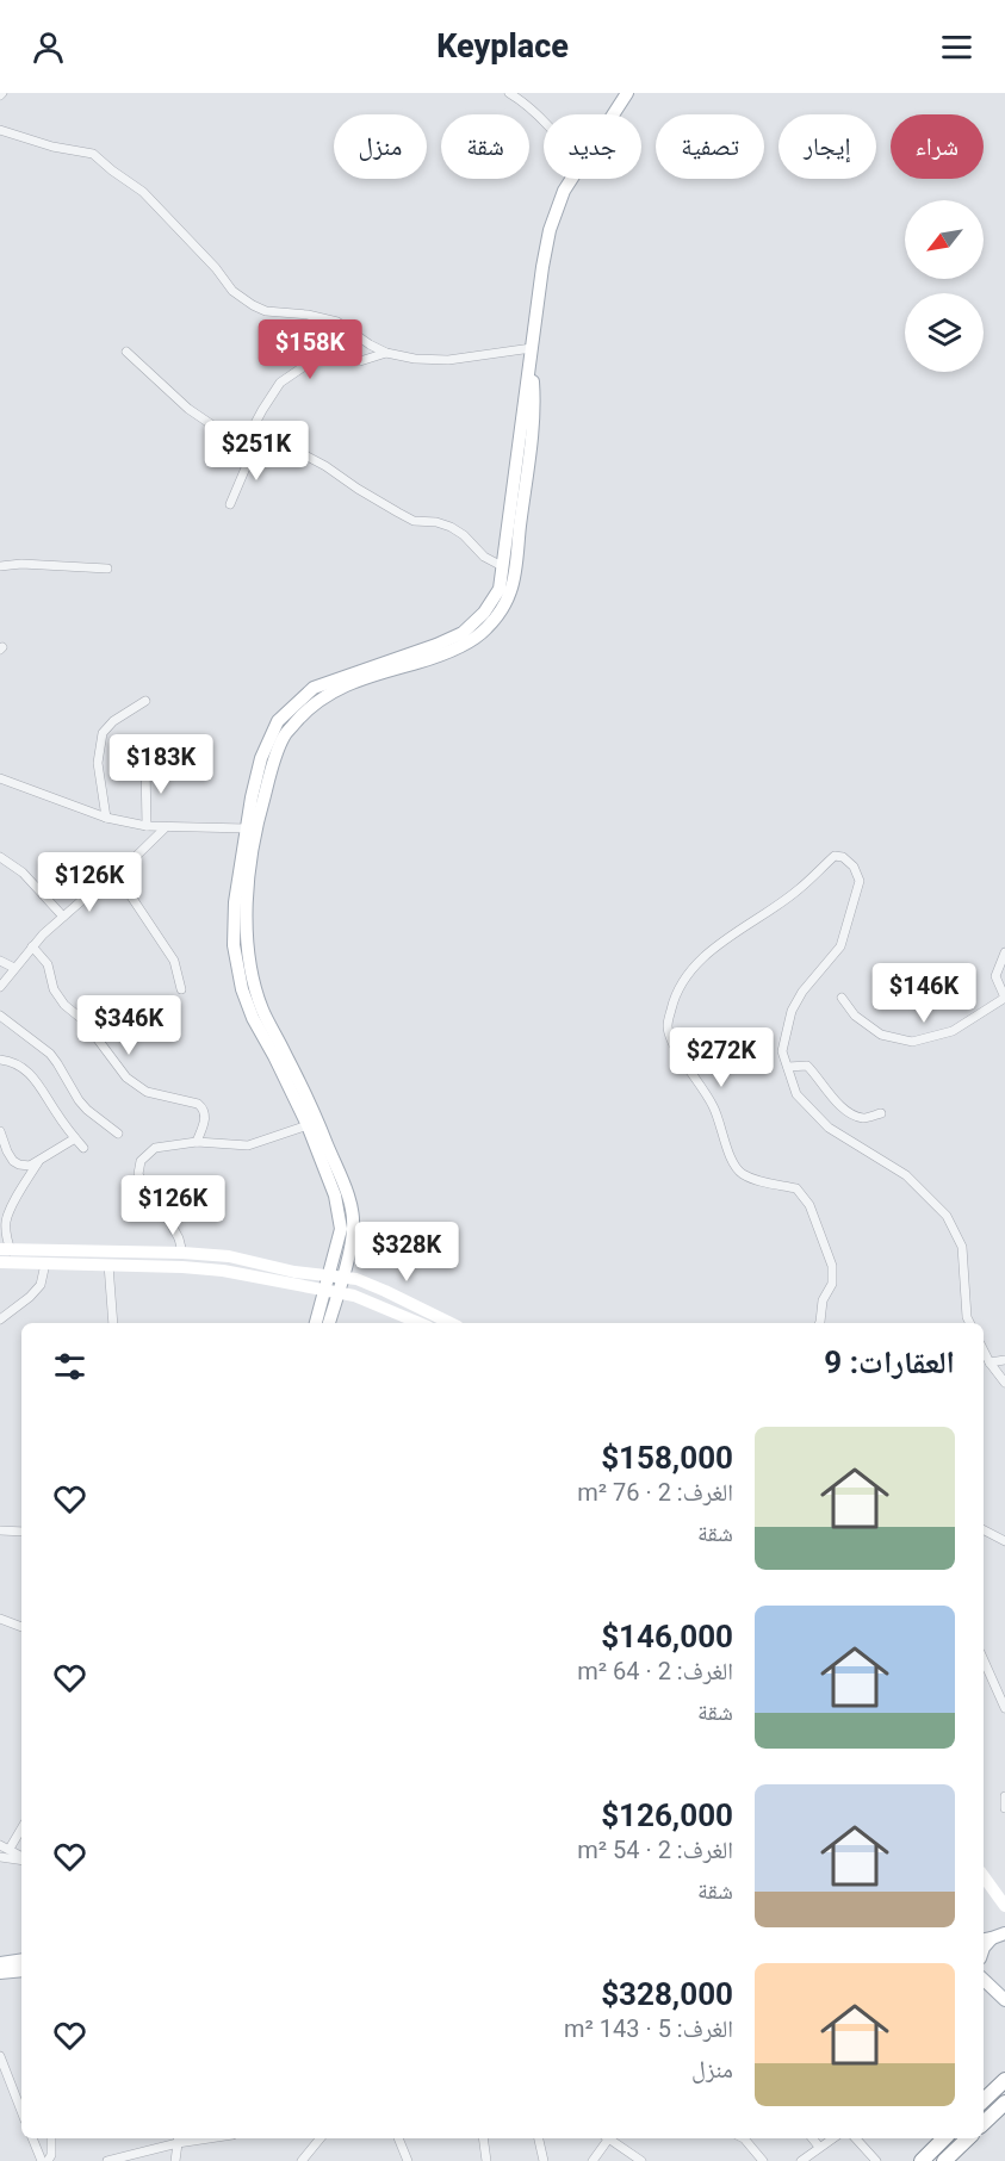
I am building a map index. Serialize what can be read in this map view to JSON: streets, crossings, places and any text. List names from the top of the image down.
{
  "north": "bottom left",
  "page": {
    "header": "Keyplace",
    "chip": [
      "شراء",
      "إيجار",
      "تصفية",
      "جديد",
      "شقة",
      "منزل"
    ],
    "price": [
      "$158K",
      "$251K",
      "$183K",
      "$126K",
      "$146K",
      "$346K",
      "$272K",
      "$126K",
      "$328K"
    ],
    "heading": "العقارات: 9",
    "list": [
      {
        "name": "$158,000",
        "note": "الغرف: 2 · 76 m² · شقة"
      },
      {
        "name": "$146,000",
        "note": "الغرف: 2 · 64 m² · شقة"
      },
      {
        "name": "$126,000",
        "note": "الغرف: 2 · 54 m² · شقة"
      },
      {
        "name": "$328,000",
        "note": "الغرف: 5 · 143 m² · منزل"
      }
    ]
  }
}
